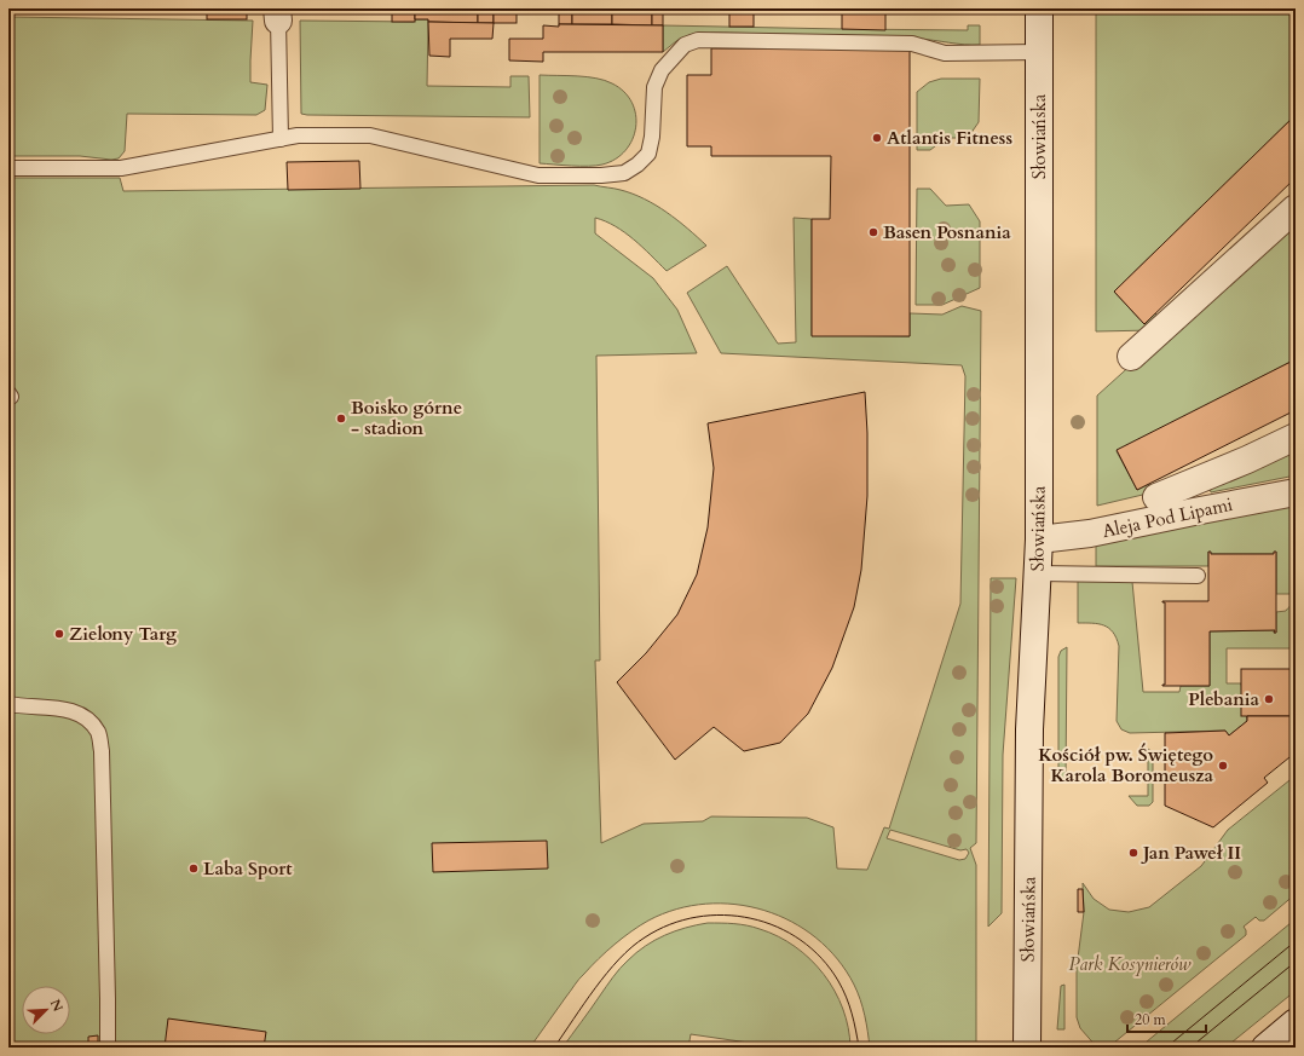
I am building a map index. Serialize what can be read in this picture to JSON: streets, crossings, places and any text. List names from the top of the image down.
{
  "streets": {
    "street": ["Słowiańska", "Aleja Pod Lipami"]
  },
  "crossings": [
    ["Słowiańska", "Aleja Pod Lipami"]
  ],
  "parks": ["Park Kosynierów"],
  "places": [
    "Atlantis Fitness",
    "Basen Posnania",
    "Boisko górne - stadion",
    "Zielony Targ",
    "Plebania",
    "Kościół pw. Świętego Karola Boromeusza",
    "Jan Paweł II",
    "Laba Sport"
  ],
  "scale_bar": "20 m",
  "north": "top right"
}
